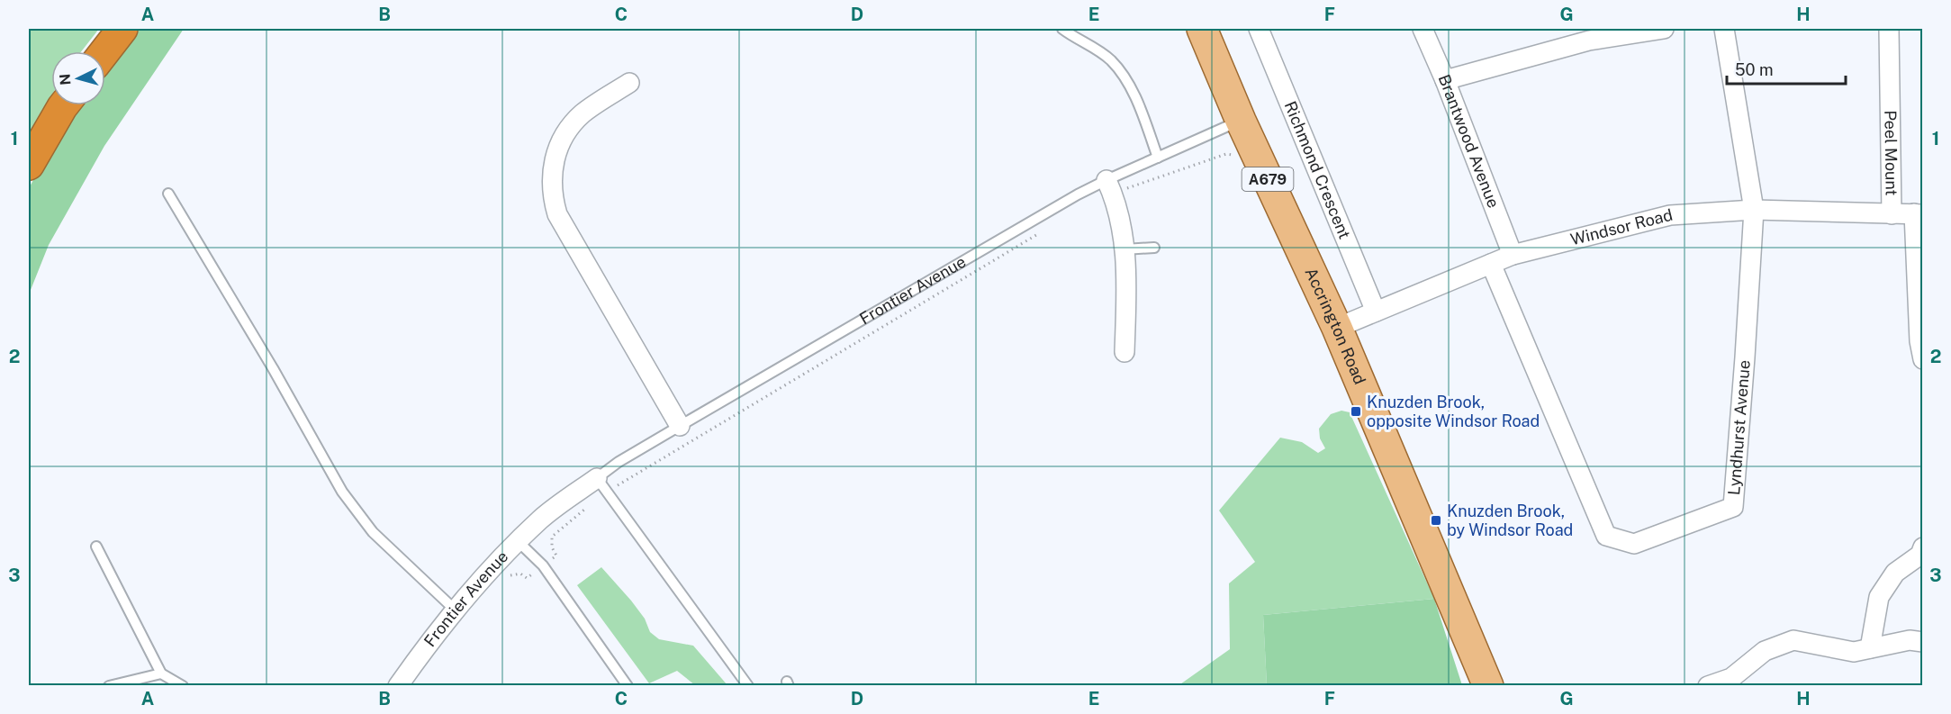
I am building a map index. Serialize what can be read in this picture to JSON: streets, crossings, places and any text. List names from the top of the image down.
{
  "streets": {
    "main road": ["A679", "Accrington Road"],
    "street": [
      "Brantwood Avenue",
      "Peel Mount",
      "Richmond Crescent",
      "Windsor Road",
      "Frontier Avenue",
      "Lyndhurst Avenue"
    ]
  },
  "crossings": [
    ["Brantwood Avenue", "Windsor Road"],
    ["Peel Mount", "Windsor Road"],
    ["Richmond Crescent", "Windsor Road"],
    ["Windsor Road", "Accrington Road"],
    ["Windsor Road", "Lyndhurst Avenue"],
    ["Frontier Avenue", "Accrington Road"]
  ],
  "places": {
    "transit": ["Knuzden Brook, opposite Windsor Road", "Knuzden Brook, by Windsor Road"]
  },
  "scale_bar": "50 m",
  "north": "left",
  "grid": {
    "columns": [
      "A",
      "B",
      "C",
      "D",
      "E",
      "F",
      "G",
      "H"
    ],
    "rows": ["1", "2", "3"]
  }
}
